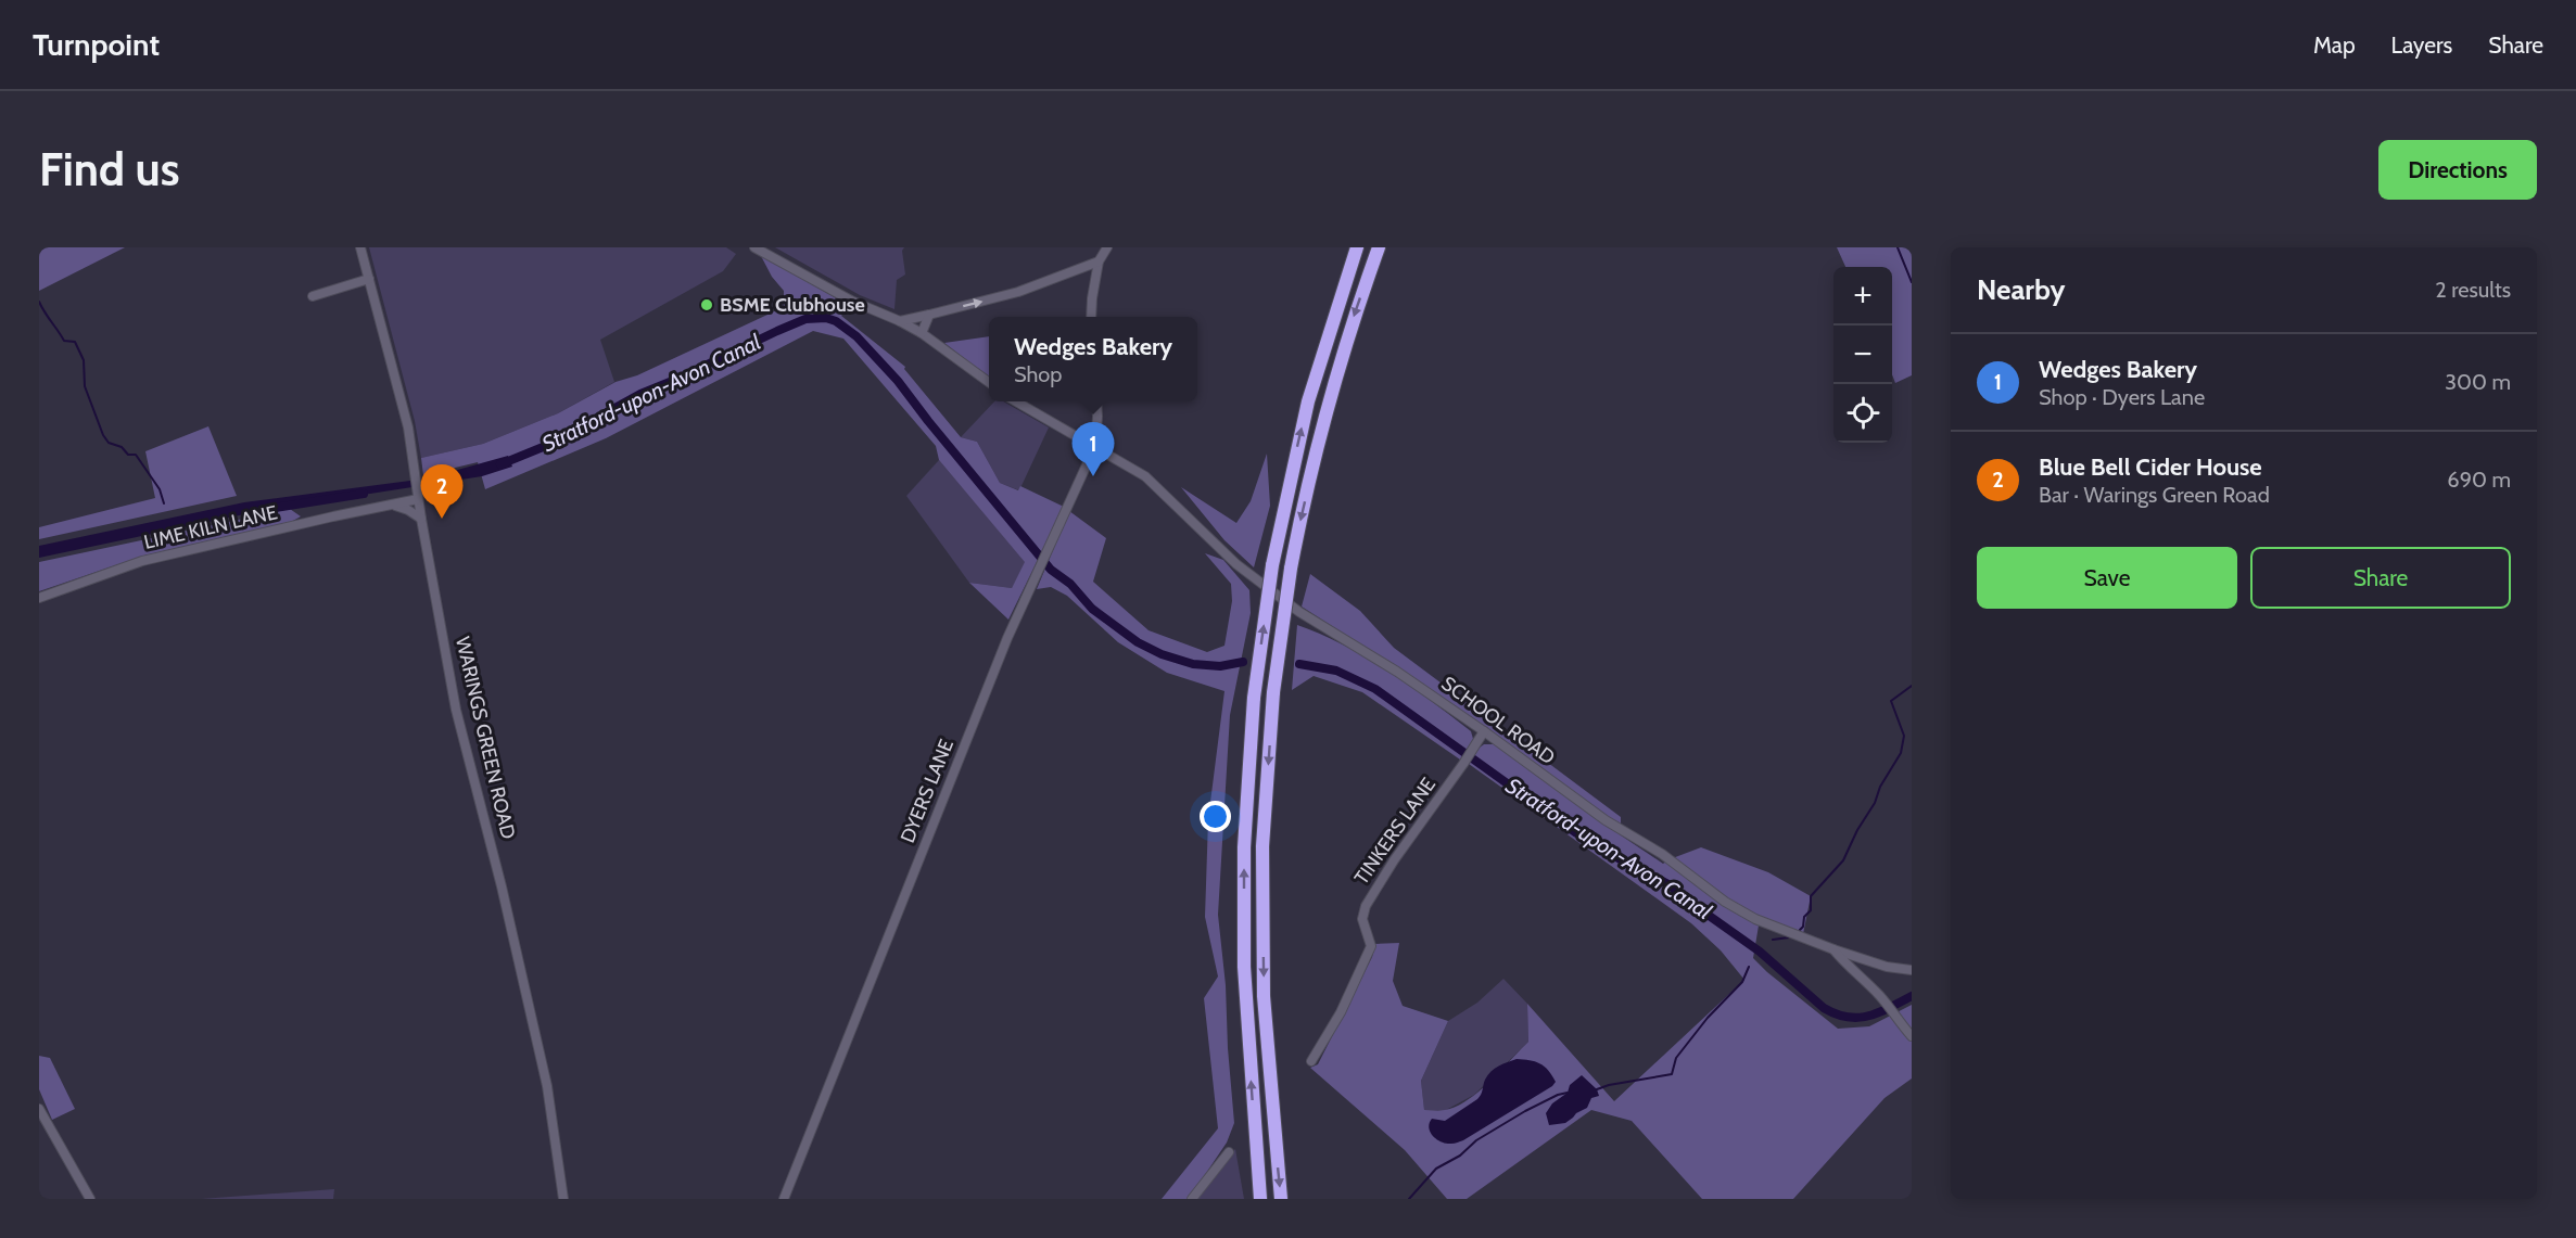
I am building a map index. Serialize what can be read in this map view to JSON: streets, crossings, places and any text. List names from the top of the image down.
{
  "streets": {
    "street": [
      "LIME KILN LANE",
      "SCHOOL ROAD",
      "WARINGS GREEN ROAD",
      "DYERS LANE",
      "TINKERS LANE"
    ]
  },
  "crossings": [
    ["LIME KILN LANE", "WARINGS GREEN ROAD"],
    ["SCHOOL ROAD", "DYERS LANE"],
    ["SCHOOL ROAD", "TINKERS LANE"]
  ],
  "water": ["Stratford-upon-Avon Canal"],
  "places": ["BSME Clubhouse"],
  "page": {
    "header": "Turnpoint",
    "nav": ["Map", "Layers", "Share"],
    "buttons": [
      "Directions",
      ["Save", "Share"]
    ],
    "title": "Find us",
    "heading": ["Nearby", "2 results"],
    "map_buttons": ["+", "−"],
    "popup": ["Wedges Bakery", "Shop"],
    "list": [
      {
        "mark": "1",
        "name": "Wedges Bakery",
        "note": "Shop · Dyers Lane",
        "value": "300 m"
      },
      {
        "mark": "2",
        "name": "Blue Bell Cider House",
        "note": "Bar · Warings Green Road",
        "value": "690 m"
      }
    ],
    "pins": ["1", "2"]
  }
}
